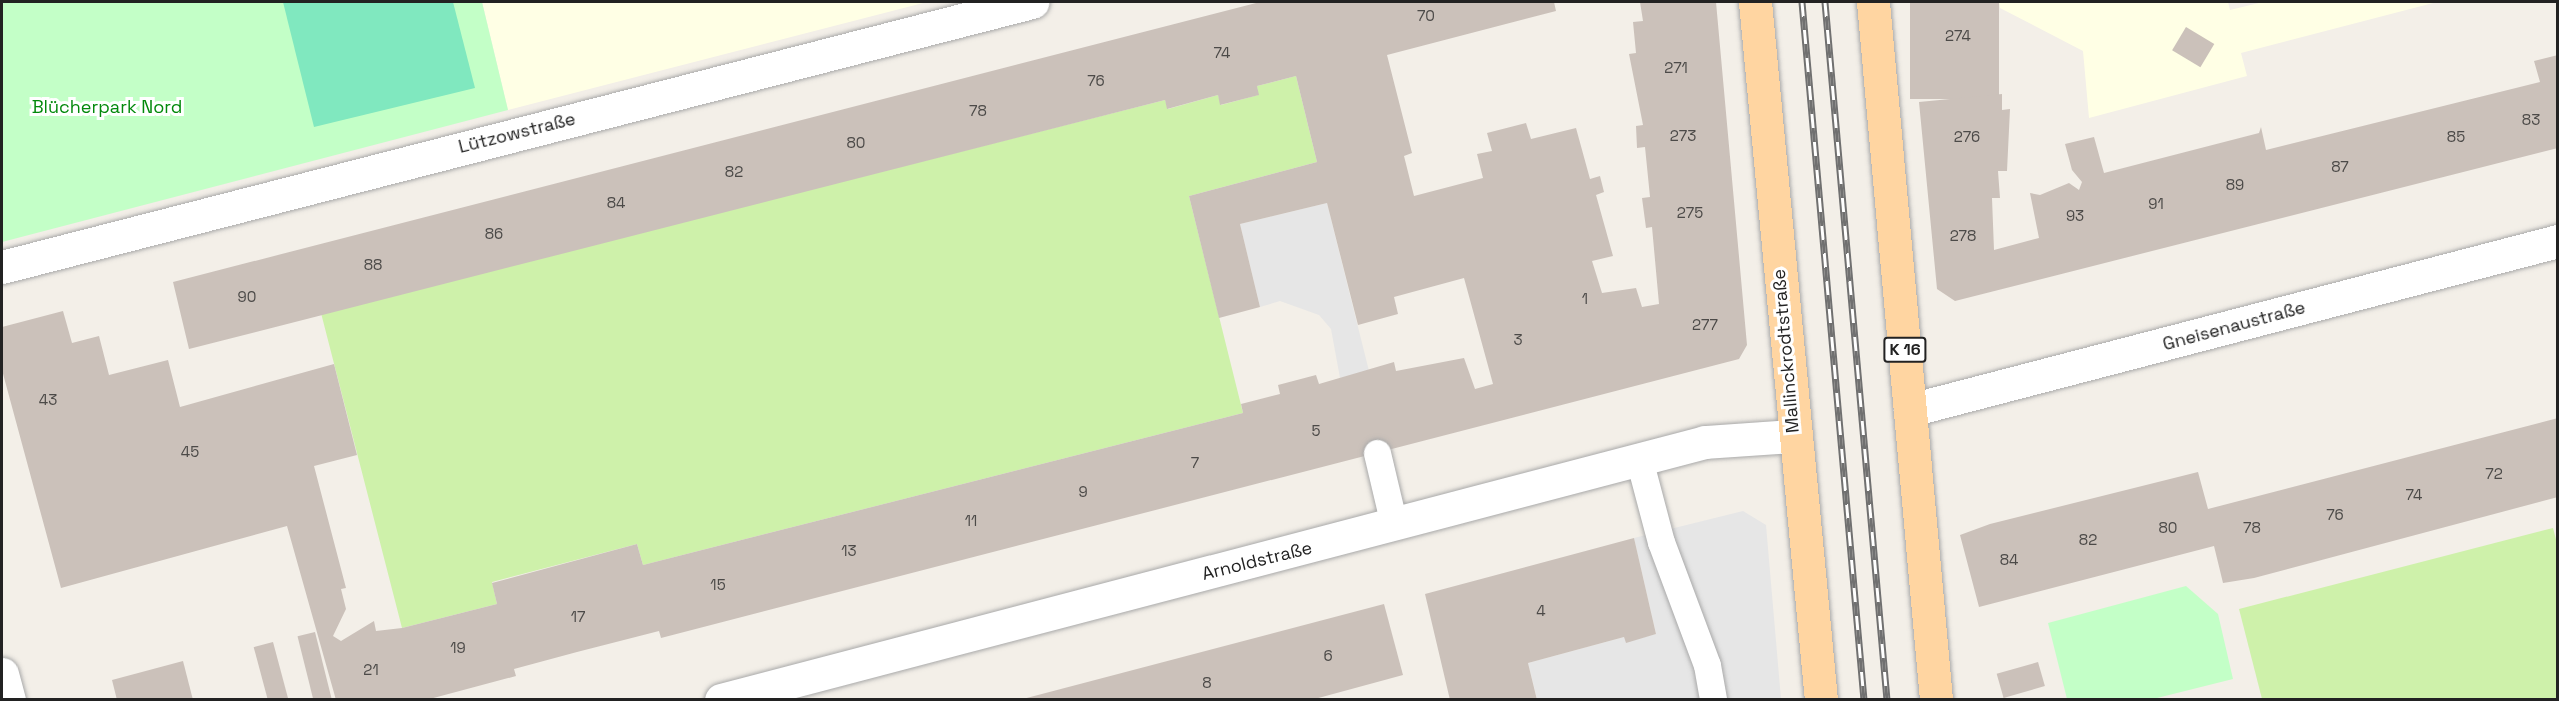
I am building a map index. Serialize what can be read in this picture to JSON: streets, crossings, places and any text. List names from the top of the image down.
{
  "streets": {
    "main road": ["K 16", "Mallinckrodtstraße"],
    "street": ["Lützowstraße", "Gneisenaustraße", "Arnoldstraße"]
  },
  "crossings": [
    ["Gneisenaustraße", "K 16"],
    ["Mallinckrodtstraße", "Arnoldstraße"]
  ],
  "parks": ["Blücherpark Nord"],
  "house_numbers": [
    "70",
    "274",
    "74",
    "271",
    "76",
    "78",
    "83",
    "273",
    "276",
    "85",
    "80",
    "87",
    "82",
    "89",
    "84",
    "91",
    "275",
    "93",
    "86",
    "278",
    "88",
    "90",
    "1",
    "277",
    "3",
    "43",
    "5",
    "45",
    "7",
    "72",
    "9",
    "74",
    "76",
    "11",
    "80",
    "78",
    "82",
    "13",
    "84",
    "15",
    "4",
    "17",
    "19",
    "6",
    "21",
    "8"
  ]
}
